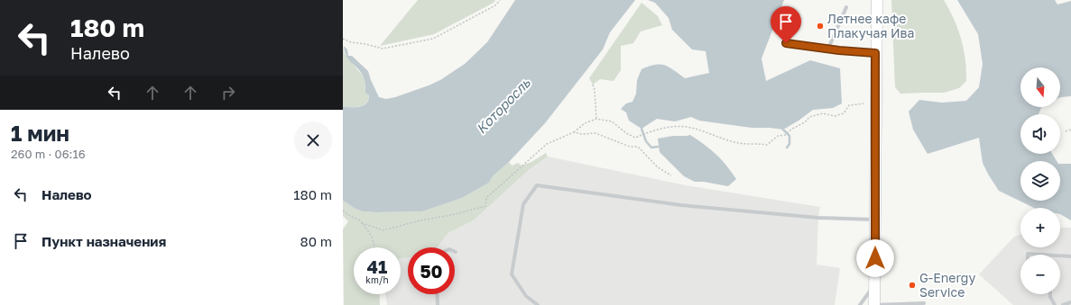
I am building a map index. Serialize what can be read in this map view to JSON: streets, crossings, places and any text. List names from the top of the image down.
{
  "water": ["Которосль"],
  "places": ["Летнее кафе Плакучая Ива", "G-Energy Service"],
  "north": "bottom",
  "page": {
    "turn": ["180 m", "Налево"],
    "map_buttons": ["+", "−"],
    "heading": ["1 мин", "260 m · 06:16"],
    "list": [
      {
        "name": "Налево",
        "value": "180 m"
      },
      {
        "name": "Пункт назначения",
        "value": "80 m"
      }
    ],
    "speed": "41 km/h",
    "limit": "50"
  }
}
